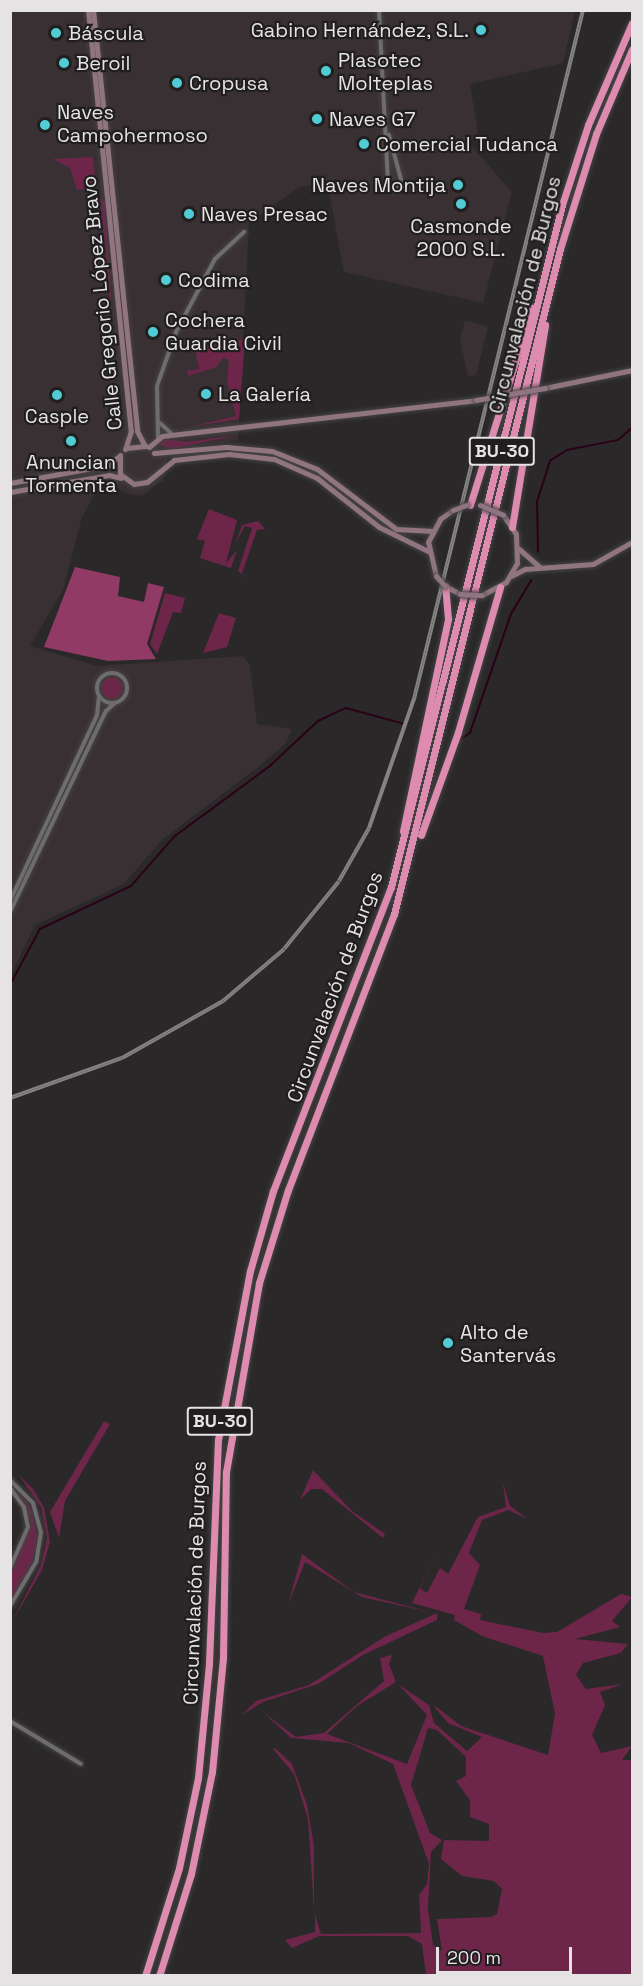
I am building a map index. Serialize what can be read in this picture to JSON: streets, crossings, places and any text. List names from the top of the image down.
{
  "streets": {
    "highway": ["Circunvalación de Burgos", "BU-30"],
    "main road": ["Calle Gregorio López Bravo"]
  },
  "places": [
    "Gabino Hernández, S.L.",
    "Báscula",
    "Beroil",
    "Plasotec Molteplas",
    "Cropusa",
    "Naves G7",
    "Naves Campohermoso",
    "Comercial Tudanca",
    "Naves Montija",
    "Casmonde 2000 S.L.",
    "Naves Presac",
    "Codima",
    "Cochera Guardia Civil",
    "La Galería",
    "Casple",
    "Anuncian Tormenta",
    "Alto de Santervás"
  ],
  "scale_bar": "200 m"
}
